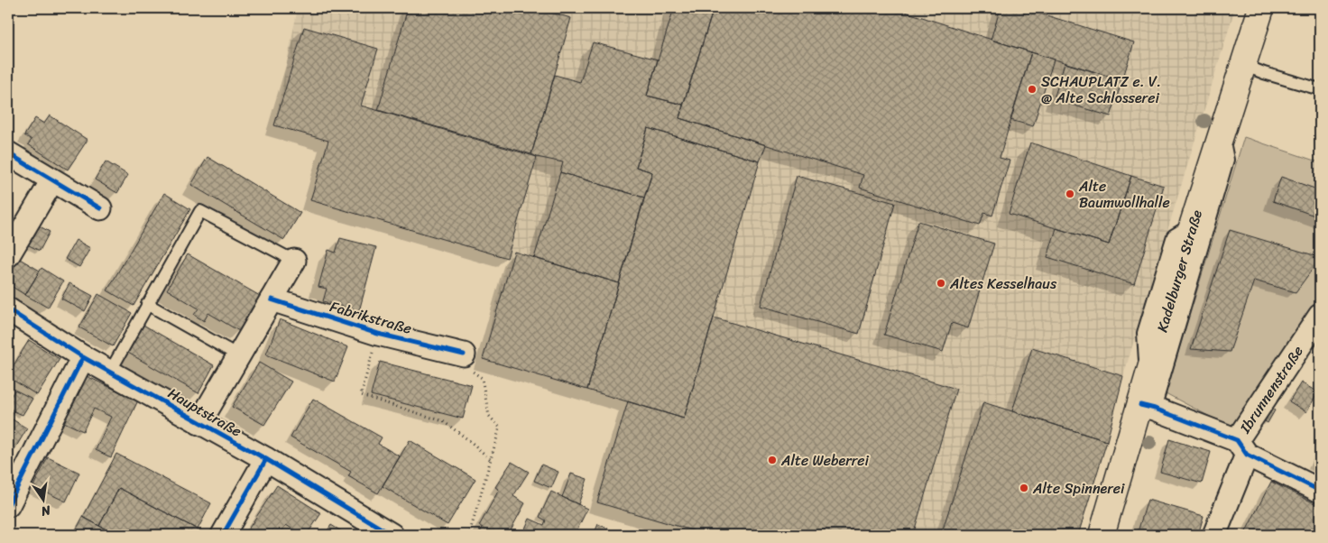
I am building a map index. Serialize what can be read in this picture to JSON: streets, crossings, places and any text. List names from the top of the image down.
{
  "streets": {
    "main road": ["Kadelburger Straße"],
    "street": ["Fabrikstraße", "Ibrunnenstraße", "Hauptstraße"]
  },
  "places": [
    "SCHAUPLATZ e. V. @ Alte Schlosserei",
    "Alte Baumwollhalle",
    "Altes Kesselhaus",
    "Alte Weberrei",
    "Alte Spinnerei"
  ],
  "north": "bottom"
}
